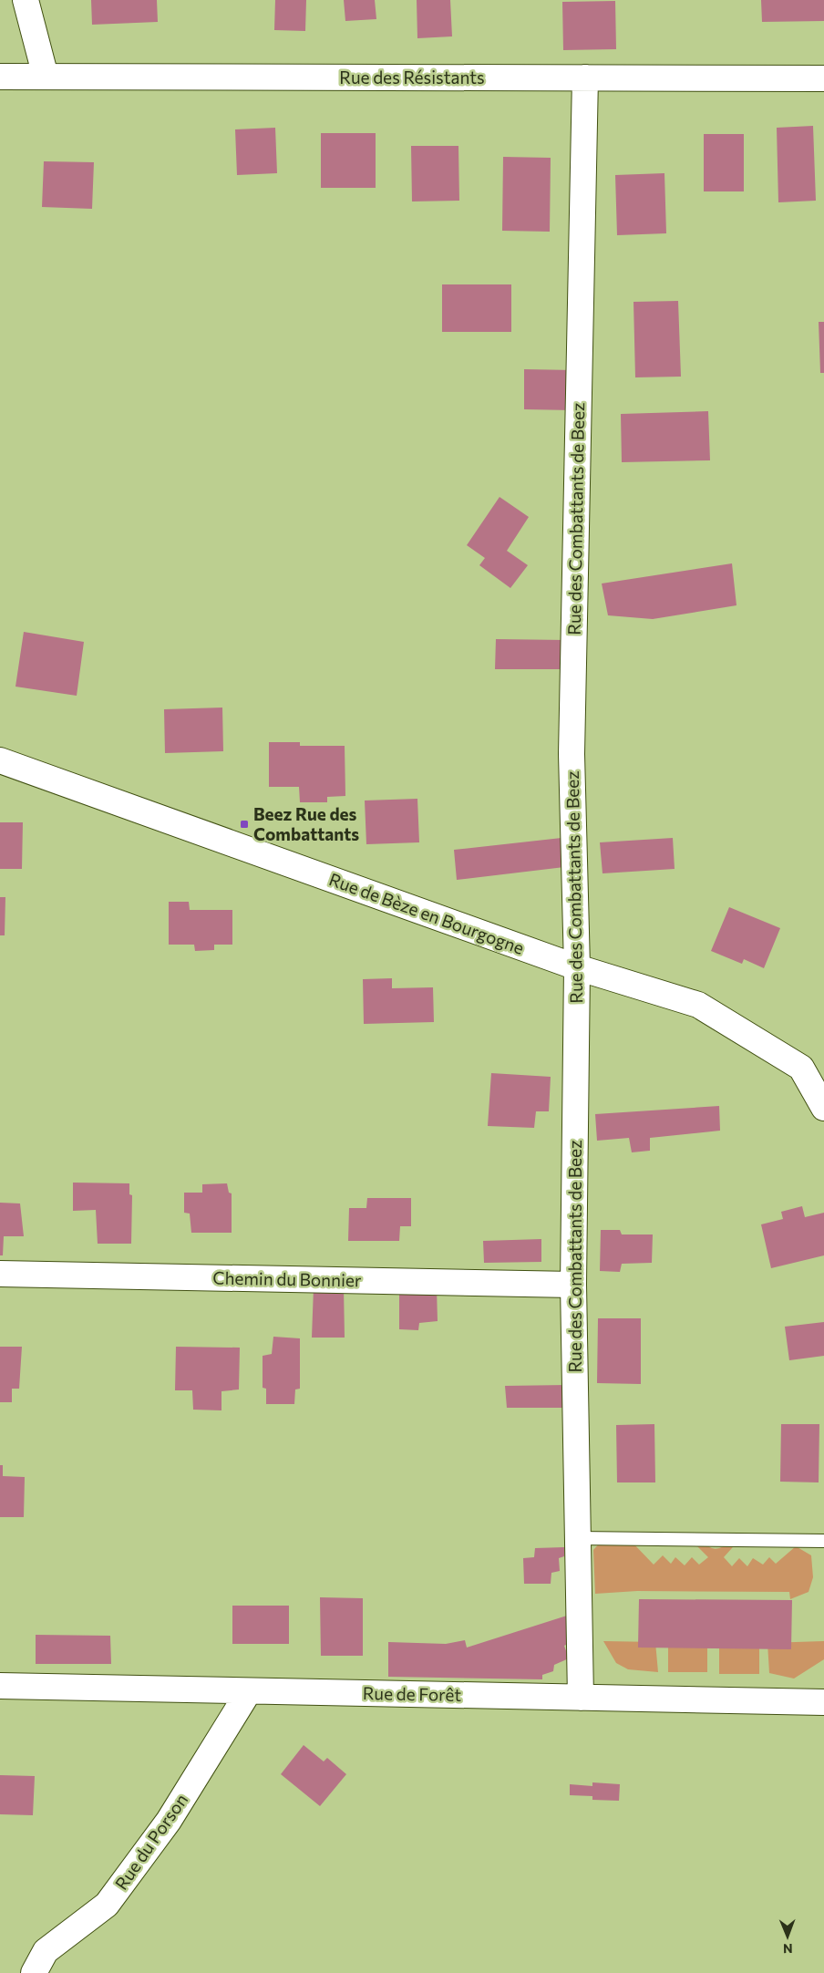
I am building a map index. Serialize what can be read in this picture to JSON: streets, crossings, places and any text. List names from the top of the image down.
{
  "streets": {
    "street": [
      "Rue des Résistants",
      "Rue des Combattants de Beez",
      "Rue de Bèze en Bourgogne",
      "Chemin du Bonnier",
      "Rue de Forêt",
      "Rue du Porson"
    ]
  },
  "crossings": [
    ["Rue des Résistants", "Rue des Combattants de Beez"],
    ["Rue des Combattants de Beez", "Rue de Bèze en Bourgogne"],
    ["Rue des Combattants de Beez", "Chemin du Bonnier"],
    ["Rue des Combattants de Beez", "Rue de Forêt"],
    ["Rue de Forêt", "Rue du Porson"]
  ],
  "places": {
    "transit": ["Beez Rue des Combattants"]
  },
  "north": "bottom"
}
